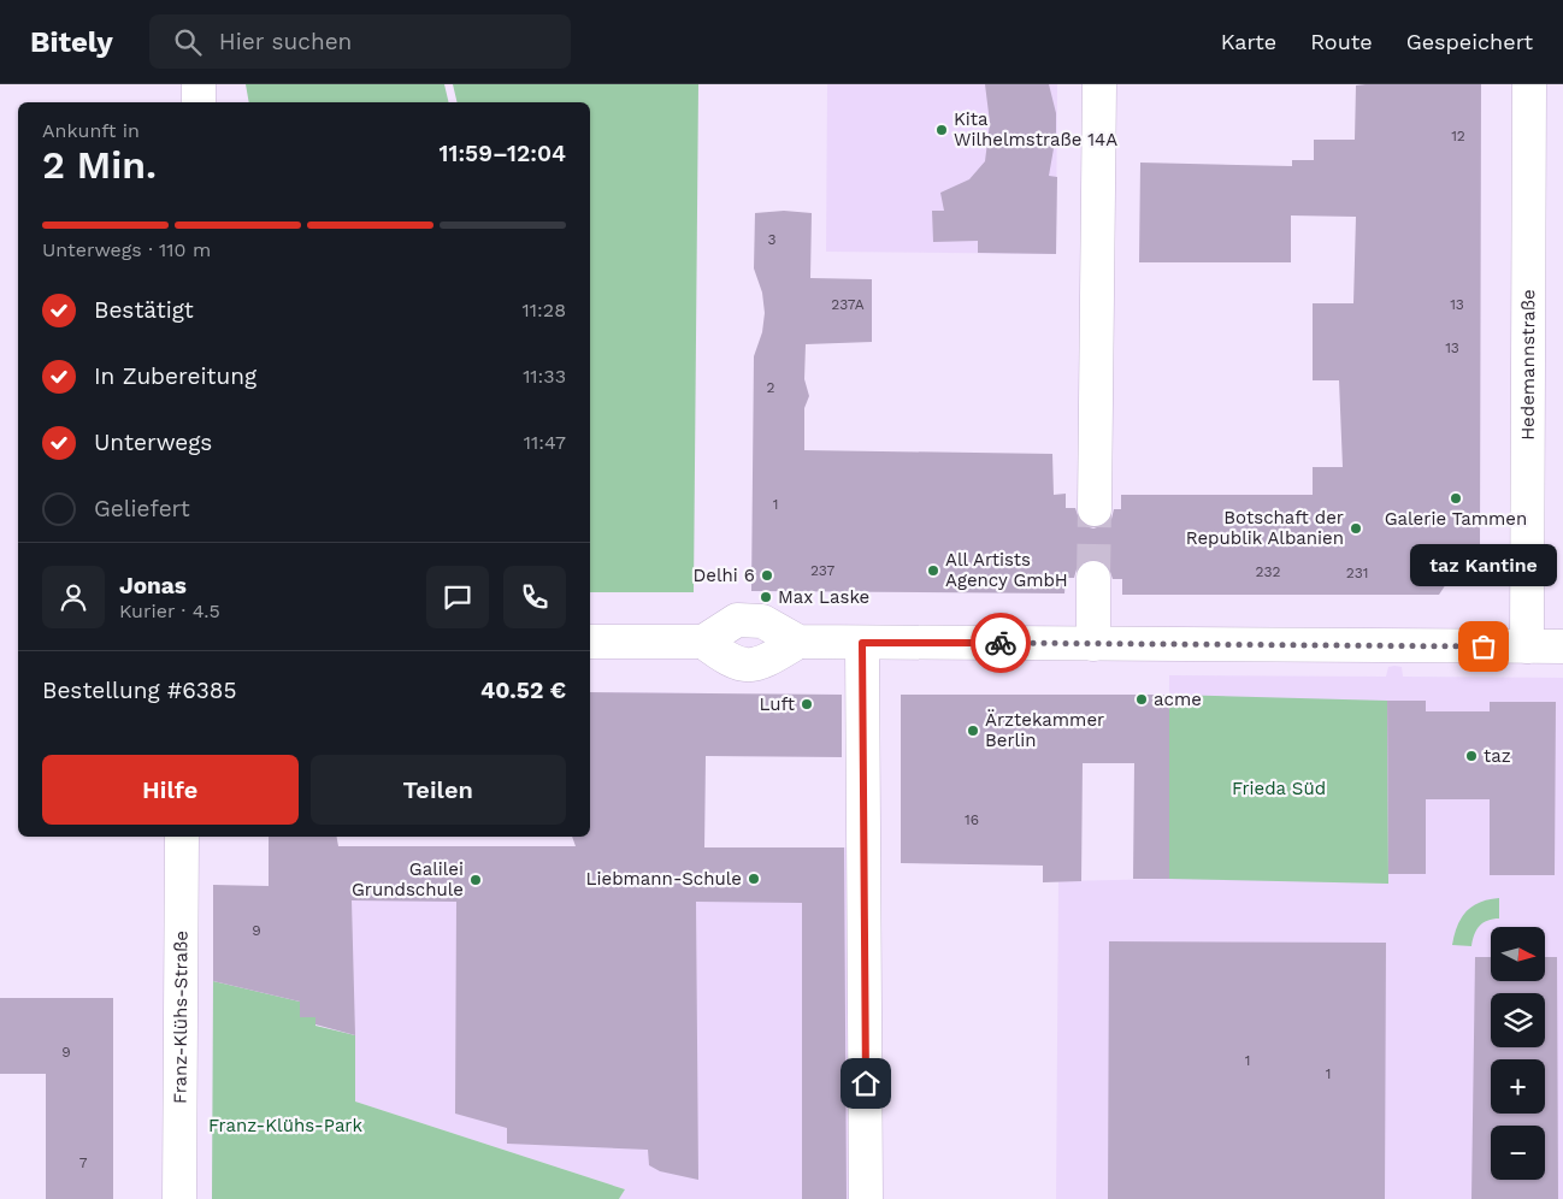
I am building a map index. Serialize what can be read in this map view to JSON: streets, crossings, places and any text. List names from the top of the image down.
{
  "streets": {
    "street": ["Hedemannstraße", "Franz-Klühs-Straße"]
  },
  "parks": ["Frieda Süd", "Franz-Klühs-Park"],
  "places": [
    "Kita Wilhelmstraße 14A",
    "Galerie Tammen",
    "Botschaft der Republik Albanien",
    "All Artists Agency GmbH",
    "Delhi 6",
    "Max Laske",
    "taz Kantine",
    "acme",
    "Luft",
    "Ärztekammer Berlin",
    "taz",
    "Liebmann-Schule",
    "Galilei Grundschule"
  ],
  "house_numbers": [
    "12",
    "3",
    "237A",
    "13",
    "13",
    "2",
    "1",
    "237",
    "232",
    "231",
    "16",
    "9",
    "9",
    "1",
    "1",
    "7"
  ],
  "north": "right",
  "page": {
    "header": "Bitely",
    "search": "Hier suchen",
    "nav": ["Karte", "Route", "Gespeichert"],
    "heading": ["2 Min.", "Ankunft in", "11:59–12:04"],
    "panel": [
      "Jonas",
      "Kurier · 4.5",
      "Bestellung #6385",
      "40.52 €"
    ],
    "bar": "Unterwegs · 110 m",
    "list": [
      ["Bestätigt", "11:28"],
      ["In Zubereitung", "11:33"],
      ["Unterwegs", "11:47"],
      "Geliefert"
    ],
    "bubble": "taz Kantine",
    "buttons": ["Hilfe", "Teilen"],
    "map_buttons": ["+", "−"]
  }
}
